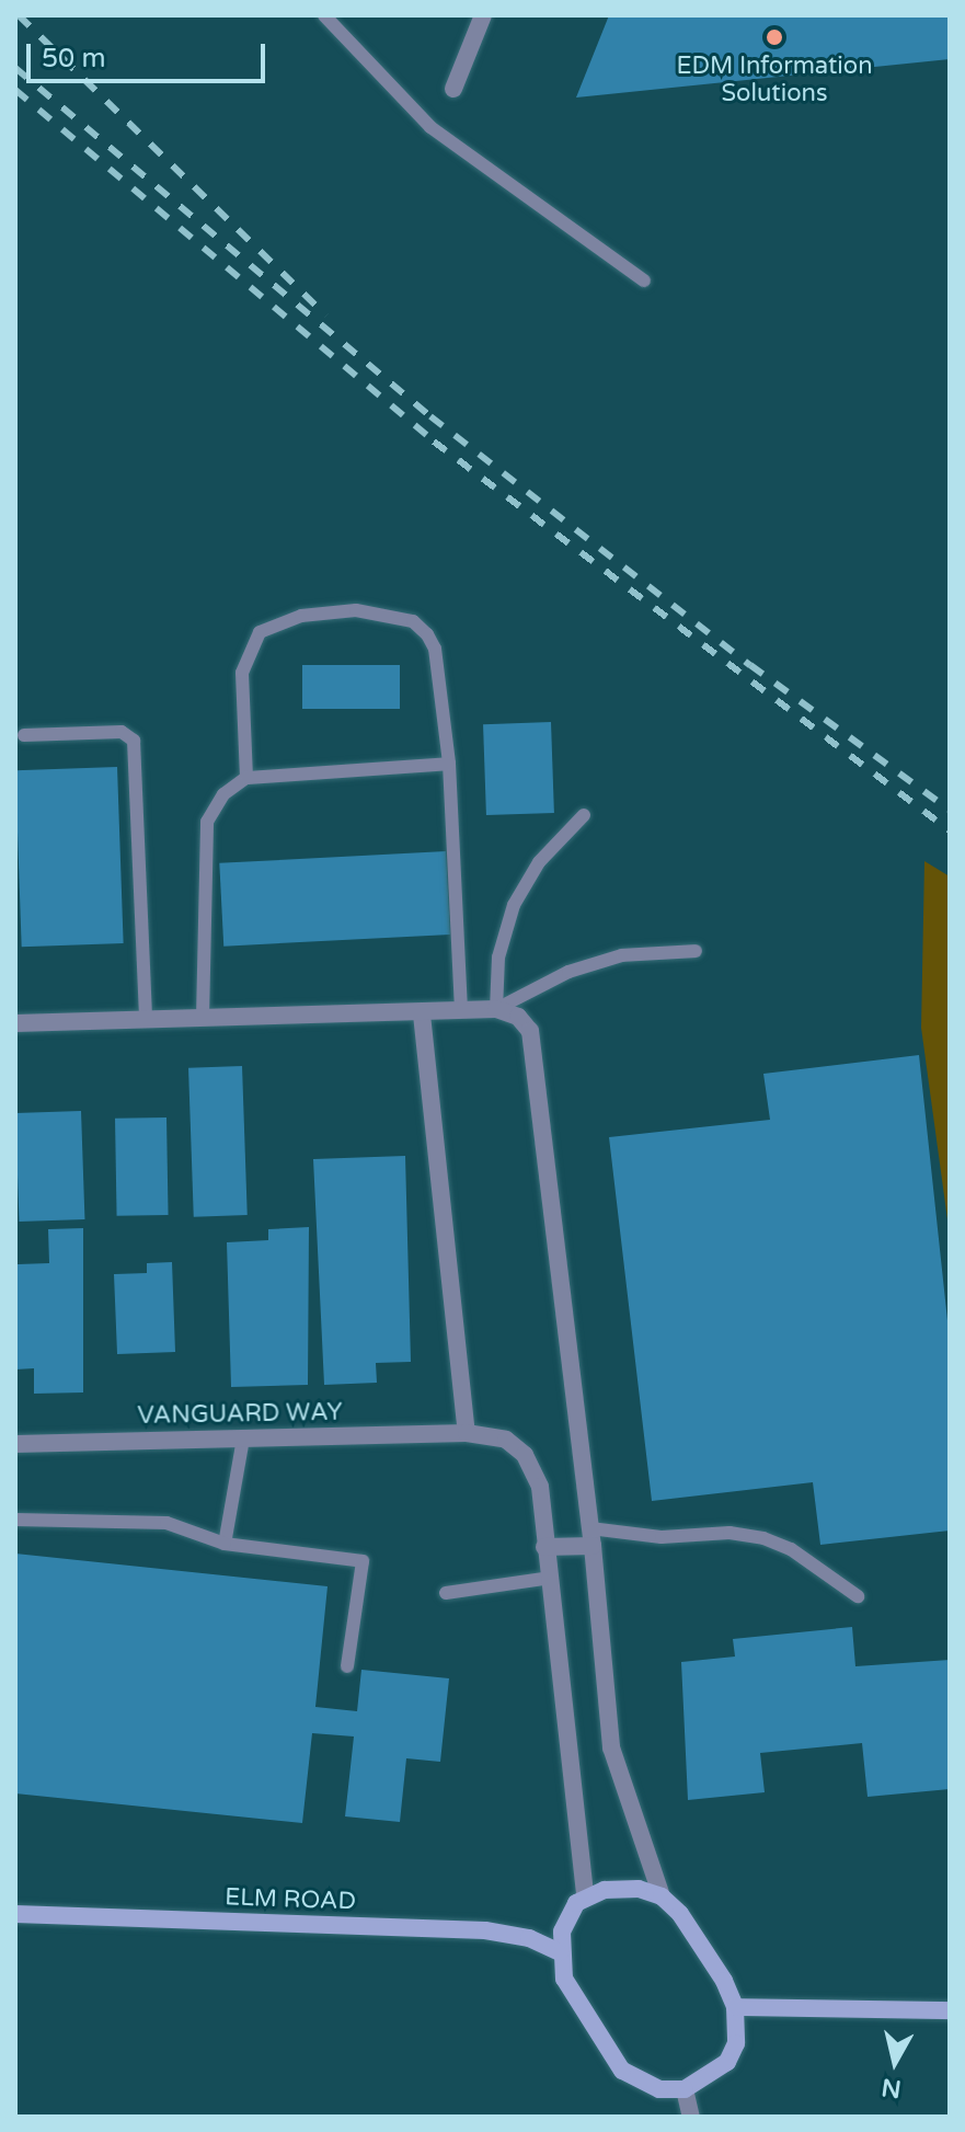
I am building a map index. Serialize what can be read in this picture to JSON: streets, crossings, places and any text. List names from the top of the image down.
{
  "streets": {
    "street": ["VANGUARD WAY", "ELM ROAD"]
  },
  "crossings": [
    ["VANGUARD WAY", "ELM ROAD"]
  ],
  "places": ["EDM Information Solutions"],
  "scale_bar": "50 m",
  "north": "bottom"
}
